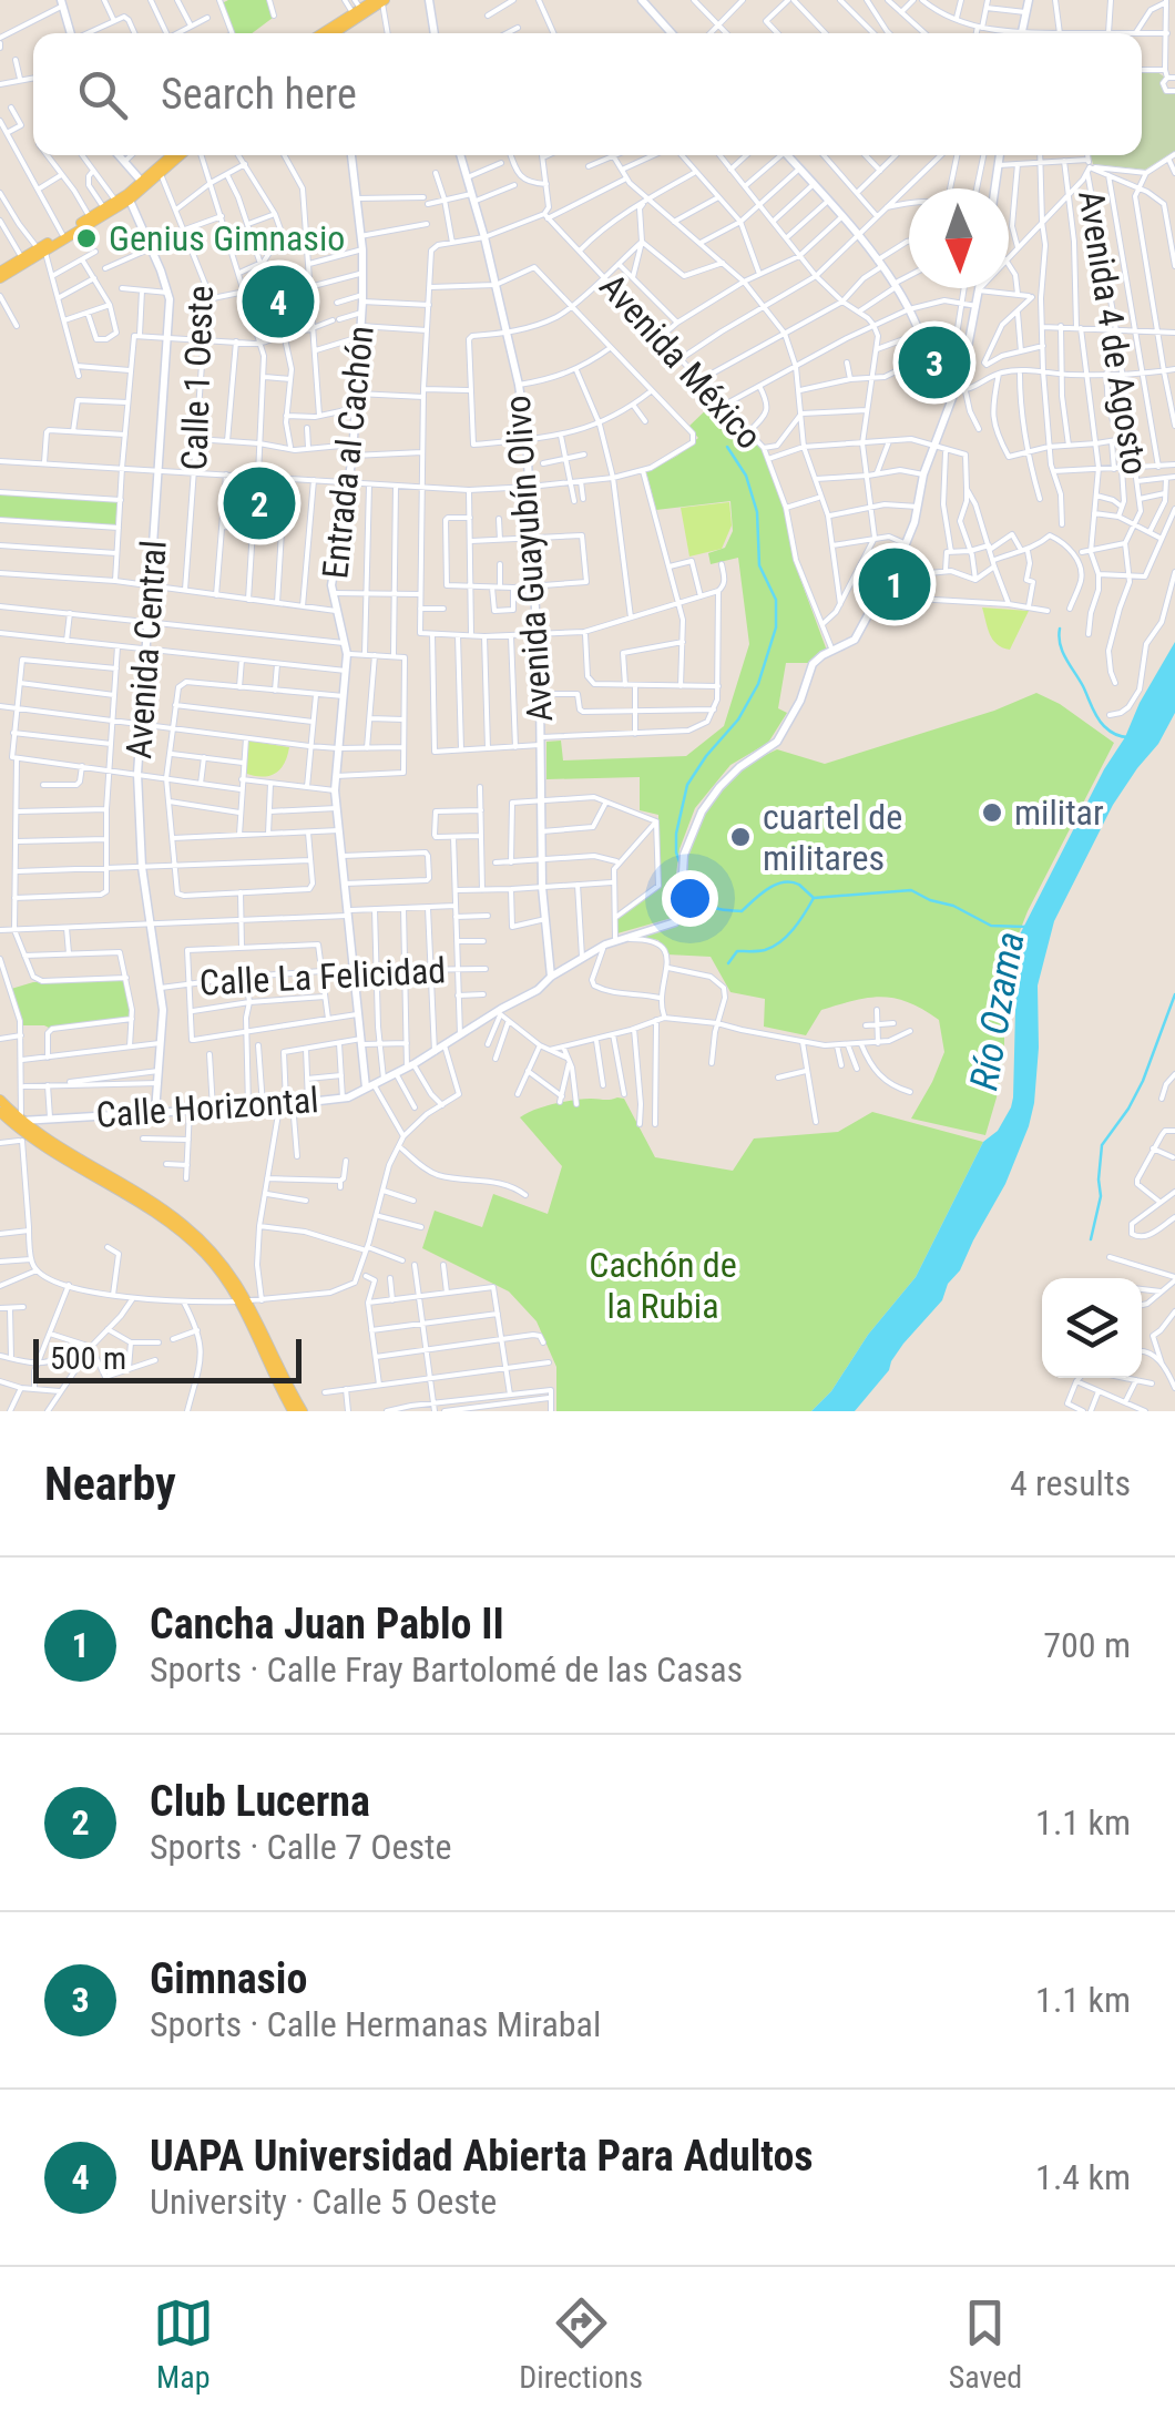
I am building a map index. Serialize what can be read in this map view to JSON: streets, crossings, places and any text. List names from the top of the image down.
{
  "streets": {
    "main road": [
      "Entrada al Cachón",
      "Avenida Guayubín Olivo",
      "Avenida Central",
      "Calle Horizontal"
    ],
    "street": [
      "Avenida 4 de Agosto",
      "Avenida México",
      "Calle 1 Oeste",
      "Calle La Felicidad"
    ]
  },
  "crossings": [
    ["Avenida México", "Calle Horizontal"],
    ["Entrada al Cachón", "Calle La Felicidad"],
    ["Entrada al Cachón", "Calle Horizontal"],
    ["Avenida Guayubín Olivo", "Calle Horizontal"],
    ["Avenida Central", "Calle La Felicidad"],
    ["Avenida Central", "Calle Horizontal"]
  ],
  "water": ["Río Ozama"],
  "parks": ["Cachón de la Rubia"],
  "places": ["Genius Gimnasio", "militar", "cuartel de militares"],
  "scale_bar": "500 m",
  "north": "bottom",
  "page": {
    "search": "Search here",
    "pins": [
      "4",
      "3",
      "2",
      "1"
    ],
    "scale": "500 m",
    "heading": ["Nearby", "4 results"],
    "list": [
      {
        "mark": "1",
        "name": "Cancha Juan Pablo II",
        "note": "Sports · Calle Fray Bartolomé de las Casas",
        "value": "700 m"
      },
      {
        "mark": "2",
        "name": "Club Lucerna",
        "note": "Sports · Calle 7 Oeste",
        "value": "1.1 km"
      },
      {
        "mark": "3",
        "name": "Gimnasio",
        "note": "Sports · Calle Hermanas Mirabal",
        "value": "1.1 km"
      },
      {
        "mark": "4",
        "name": "UAPA Universidad Abierta Para Adultos",
        "note": "University · Calle 5 Oeste",
        "value": "1.4 km"
      }
    ],
    "nav": ["Map", "Directions", "Saved"]
  }
}
